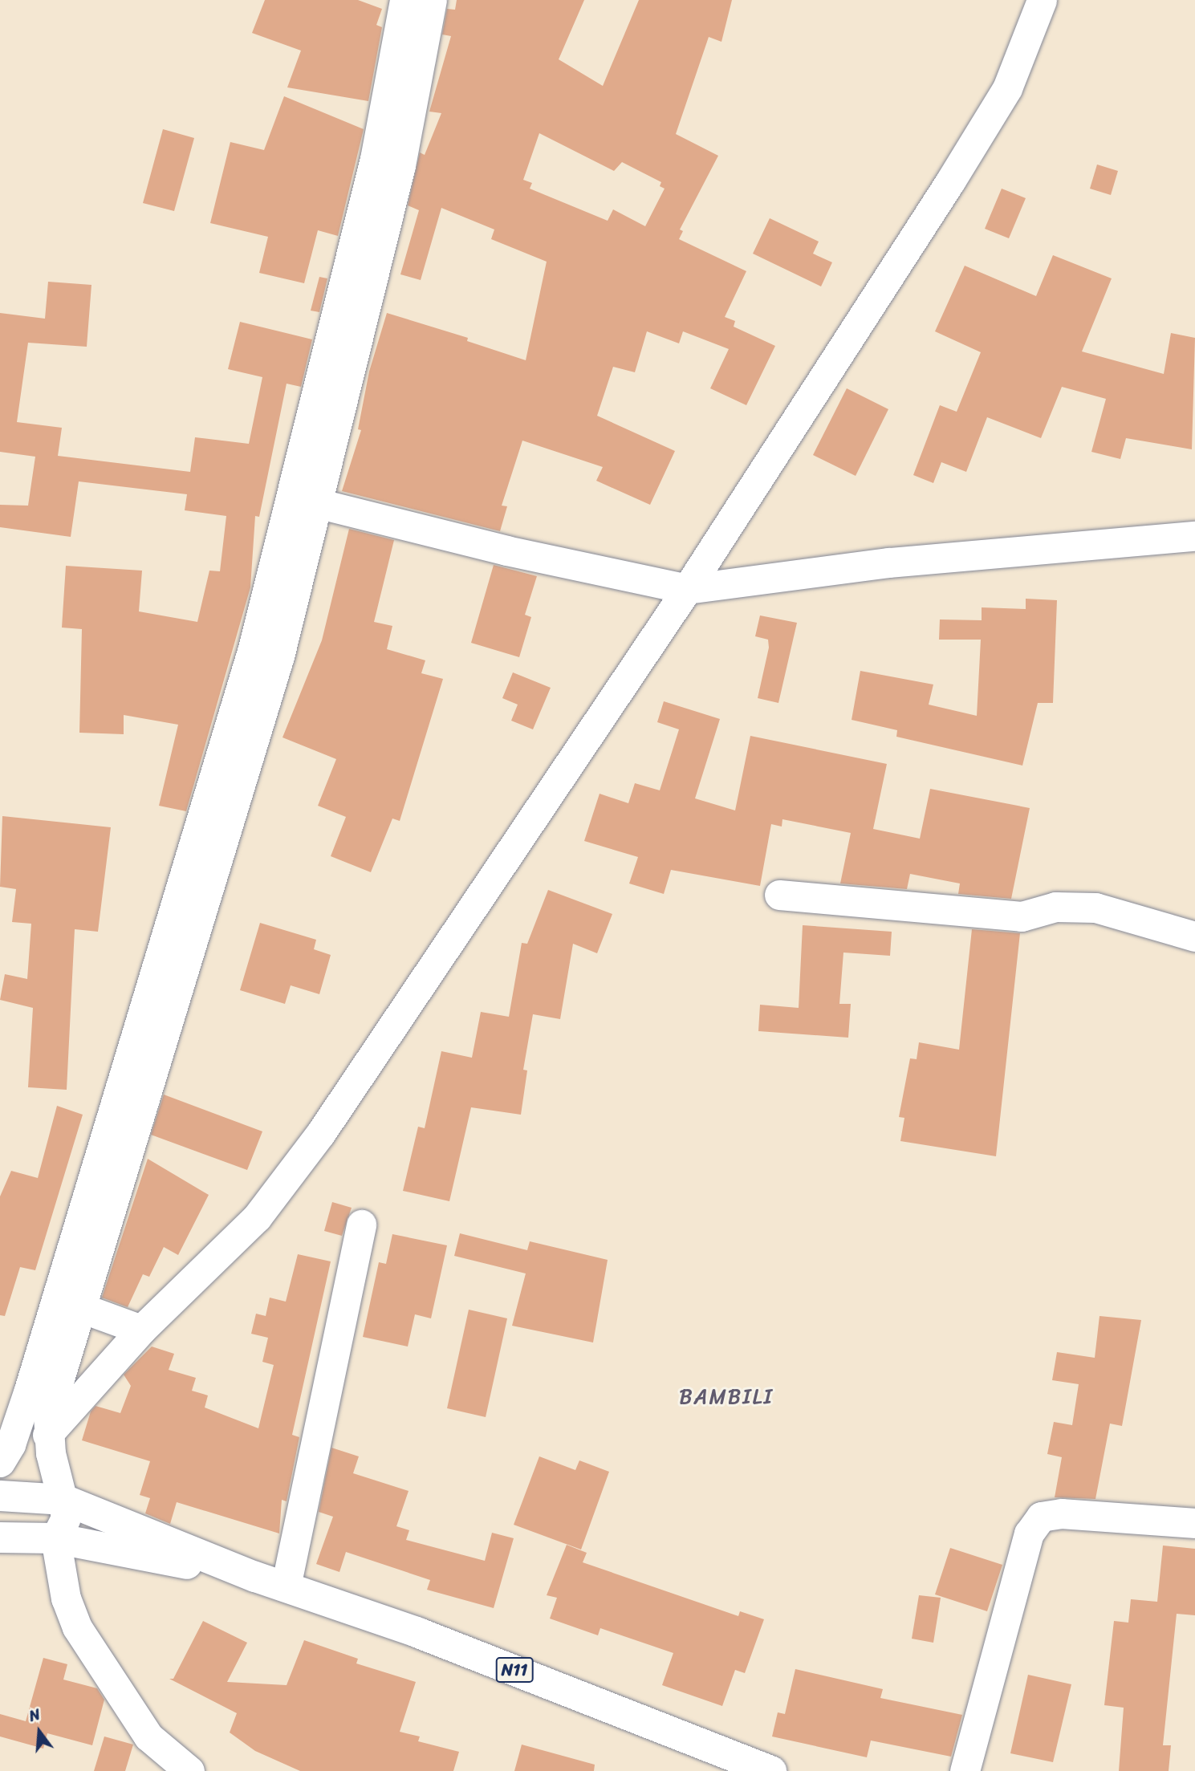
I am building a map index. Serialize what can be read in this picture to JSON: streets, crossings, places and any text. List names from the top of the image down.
{
  "streets": {
    "highway": ["N11"]
  },
  "districts": ["BAMBILI"],
  "north": "top"
}
